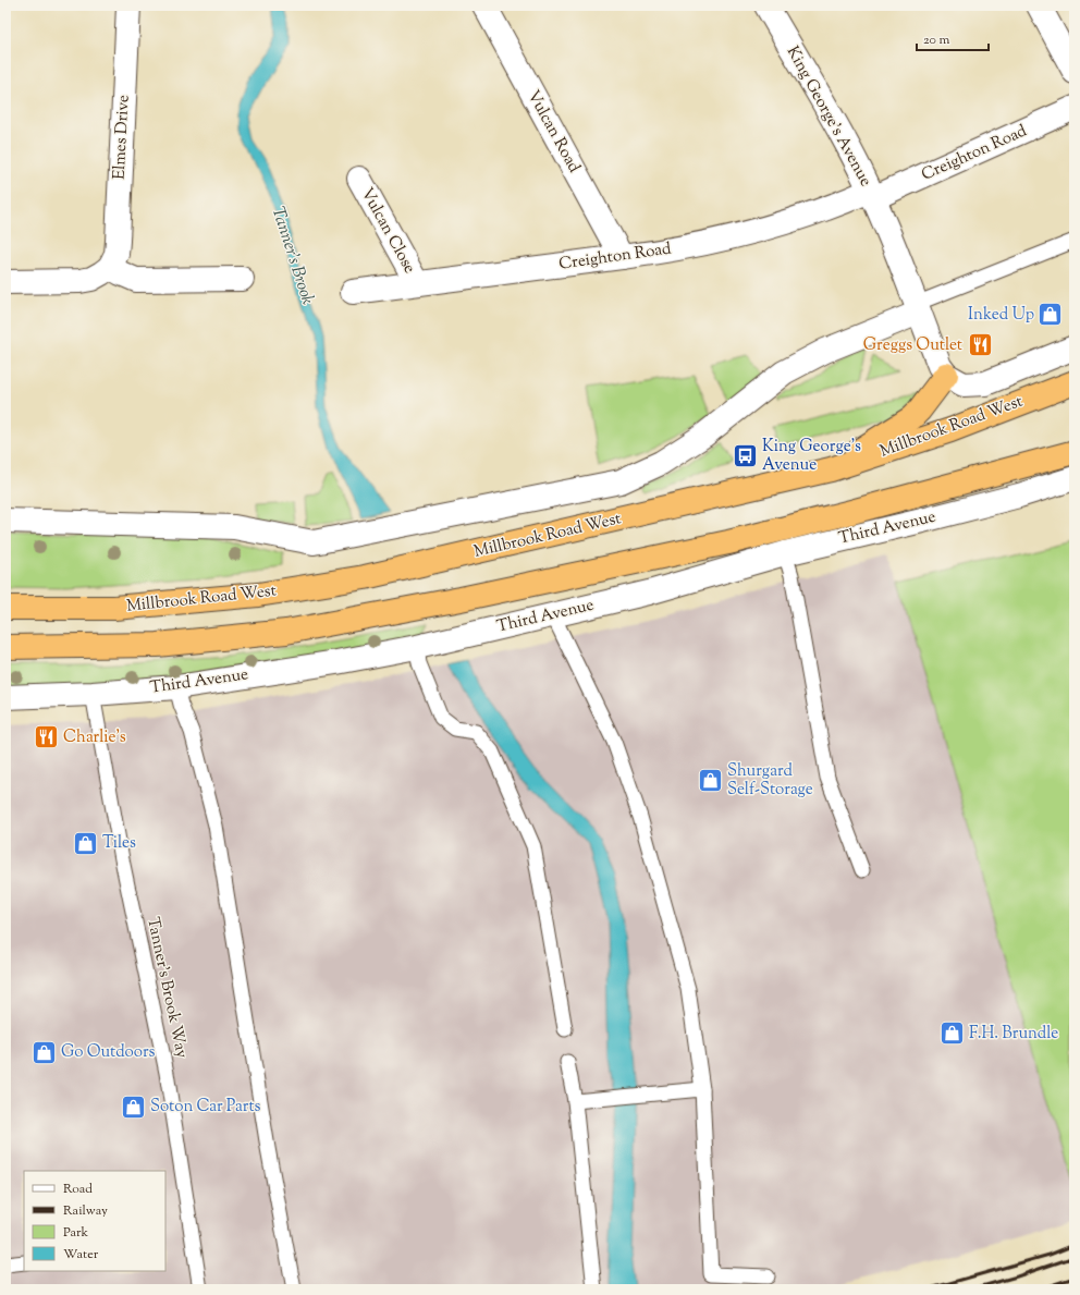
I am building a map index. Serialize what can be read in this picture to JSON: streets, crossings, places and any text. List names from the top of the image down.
{
  "streets": {
    "highway": ["Millbrook Road West"],
    "street": [
      "King George's Avenue",
      "Vulcan Road",
      "Elmes Drive",
      "Creighton Road",
      "Vulcan Close",
      "Third Avenue"
    ],
    "lane": ["Tanner's Brook Way"]
  },
  "crossings": [
    ["King George's Avenue", "Creighton Road"],
    ["King George's Avenue", "Millbrook Road West"],
    ["Vulcan Road", "Creighton Road"],
    ["Creighton Road", "Vulcan Close"],
    ["Third Avenue", "Tanner's Brook Way"]
  ],
  "water": ["Tanner's Brook"],
  "places": {
    "shop": [
      "Inked Up",
      "Shurgard Self-Storage",
      "Tiles",
      "F.H. Brundle",
      "Go Outdoors",
      "Soton Car Parts"
    ],
    "restaurant": ["Greggs Outlet", "Charlie's"],
    "bus stop": ["King George's Avenue"]
  },
  "legend": [
    "Road",
    "Railway",
    "Park",
    "Water"
  ],
  "scale_bar": "20 m"
}
